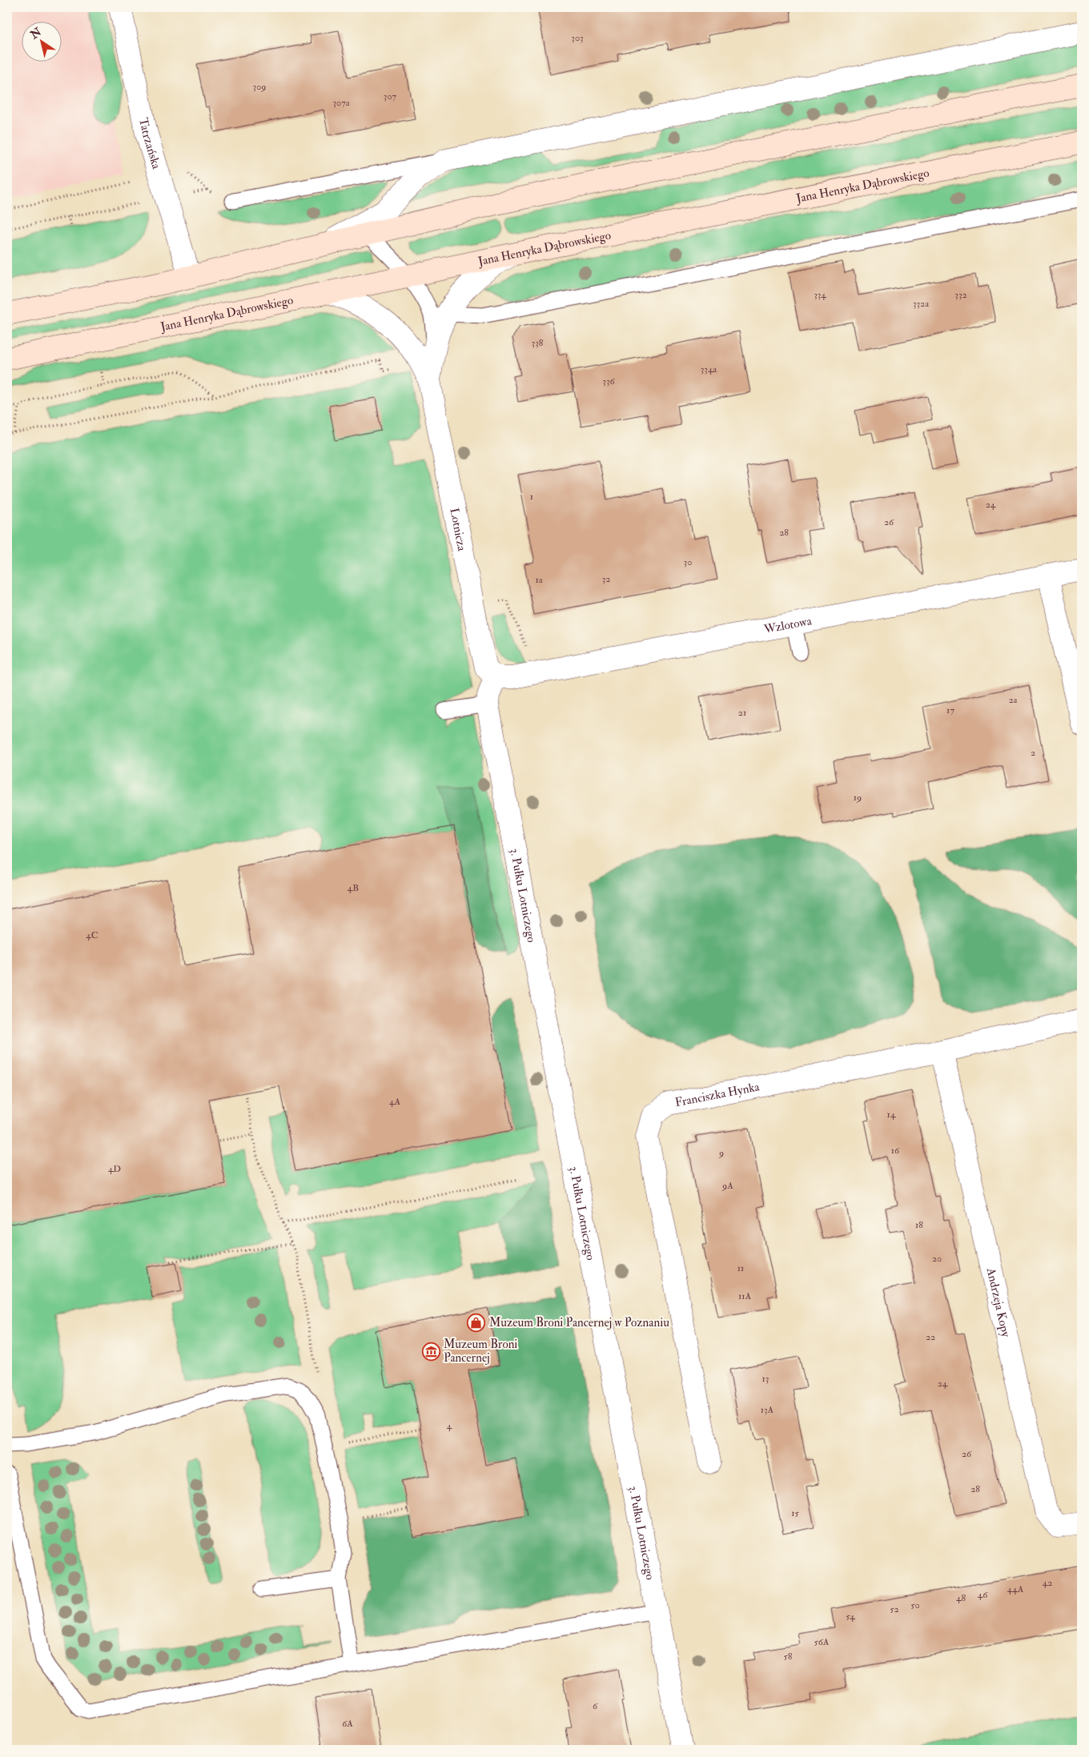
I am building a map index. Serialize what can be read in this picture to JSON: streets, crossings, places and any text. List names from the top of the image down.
{
  "streets": {
    "main road": ["Jana Henryka Dąbrowskiego"],
    "street": [
      "Tatrzańska",
      "Lotnicza",
      "Wzlotowa",
      "3. Pułku Lotniczego",
      "Franciszka Hynka",
      "Andrzeja Kopy"
    ]
  },
  "crossings": [
    ["Jana Henryka Dąbrowskiego", "Lotnicza"],
    ["Lotnicza", "Wzlotowa"],
    ["Lotnicza", "3. Pułku Lotniczego"],
    ["Wzlotowa", "3. Pułku Lotniczego"],
    ["Franciszka Hynka", "Andrzeja Kopy"]
  ],
  "places": {
    "shop": ["Muzeum Broni Pancernej w Poznaniu"],
    "museum": ["Muzeum Broni Pancernej"]
  },
  "house_numbers": [
    "303",
    "309",
    "307",
    "307a",
    "334",
    "332",
    "332a",
    "338",
    "334a",
    "336",
    "1",
    "24",
    "26",
    "28",
    "30",
    "32",
    "1a",
    "2a",
    "17",
    "21",
    "2",
    "19",
    "4B",
    "4C",
    "4A",
    "14",
    "16",
    "9",
    "4D",
    "9A",
    "18",
    "20",
    "11",
    "11A",
    "22",
    "13",
    "24",
    "13A",
    "4",
    "26",
    "28",
    "15",
    "42",
    "44A",
    "46",
    "48",
    "50",
    "52",
    "54",
    "56A",
    "58",
    "6",
    "6A"
  ],
  "north": "top left"
}
